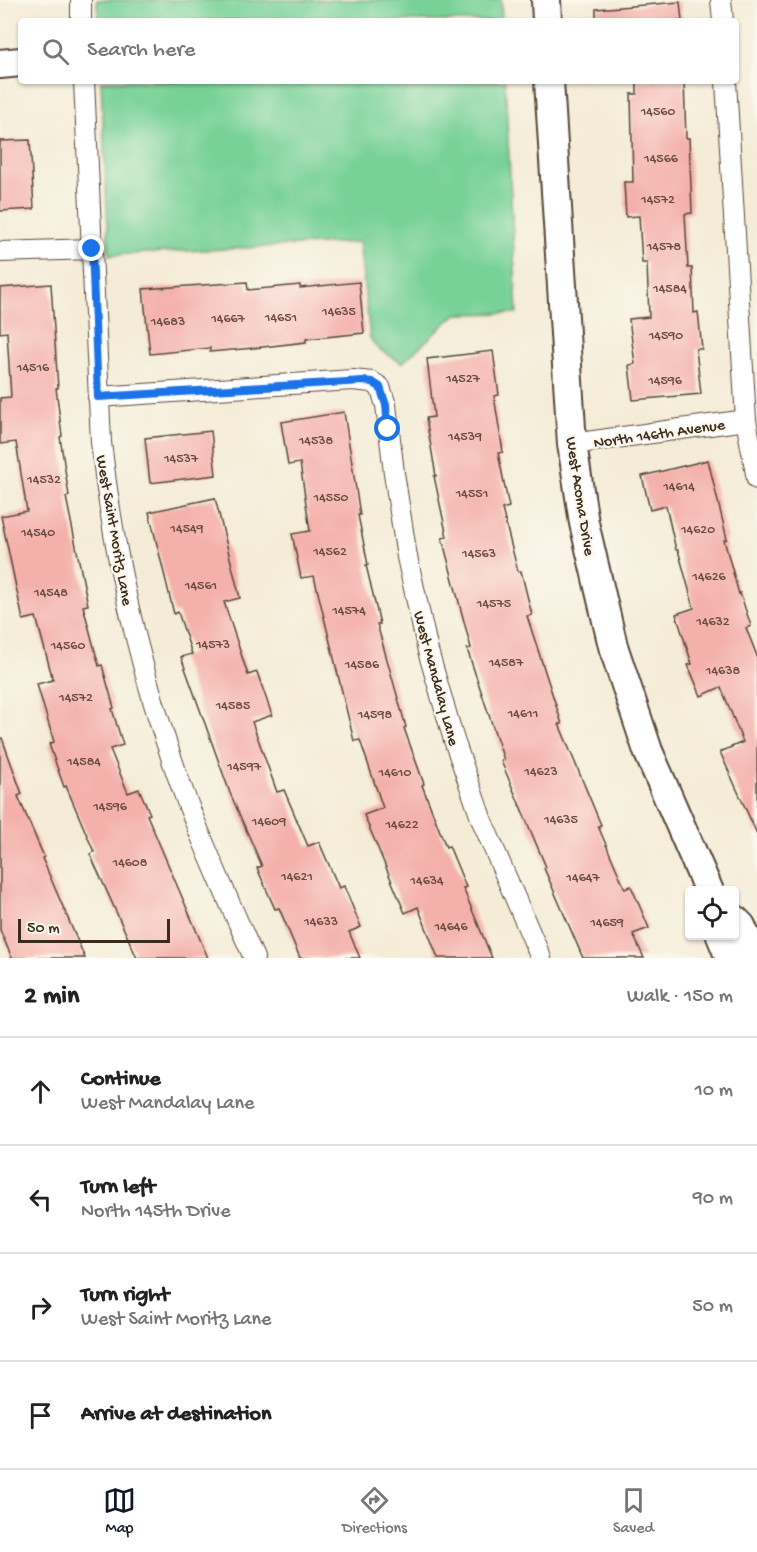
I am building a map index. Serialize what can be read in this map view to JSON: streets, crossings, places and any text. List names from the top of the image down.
{
  "streets": {
    "street": [
      "North 146th Avenue",
      "West Acoma Drive",
      "West Saint Moritz Lane",
      "West Mandalay Lane"
    ]
  },
  "crossings": [
    ["North 146th Avenue", "West Acoma Drive"],
    ["West Saint Moritz Lane", "West Mandalay Lane"]
  ],
  "house_numbers": [
    "14560",
    "14566",
    "14572",
    "14578",
    "14584",
    "14635",
    "14651",
    "14667",
    "14683",
    "14590",
    "14516",
    "14527",
    "14596",
    "14539",
    "14538",
    "14537",
    "14532",
    "14614",
    "14551",
    "14550",
    "14549",
    "14620",
    "14540",
    "14562",
    "14563",
    "14626",
    "14561",
    "14548",
    "14575",
    "14574",
    "14632",
    "14573",
    "14560",
    "14587",
    "14586",
    "14638",
    "14572",
    "14585",
    "14611",
    "14598",
    "14584",
    "14597",
    "14623",
    "14610",
    "14596",
    "14635",
    "14609",
    "14622",
    "14608",
    "14621",
    "14647",
    "14634",
    "14633",
    "14659",
    "14646"
  ],
  "scale_bar": "50 m",
  "page": {
    "search": "Search here",
    "scale": "50 m",
    "heading": ["2 min", "Walk · 150 m"],
    "list": [
      ["Continue", "West Mandalay Lane", "10 m"],
      ["Turn left", "North 145th Drive", "90 m"],
      ["Turn right", "West Saint Moritz Lane", "50 m"],
      "Arrive at destination"
    ],
    "nav": ["Map", "Directions", "Saved"]
  }
}
